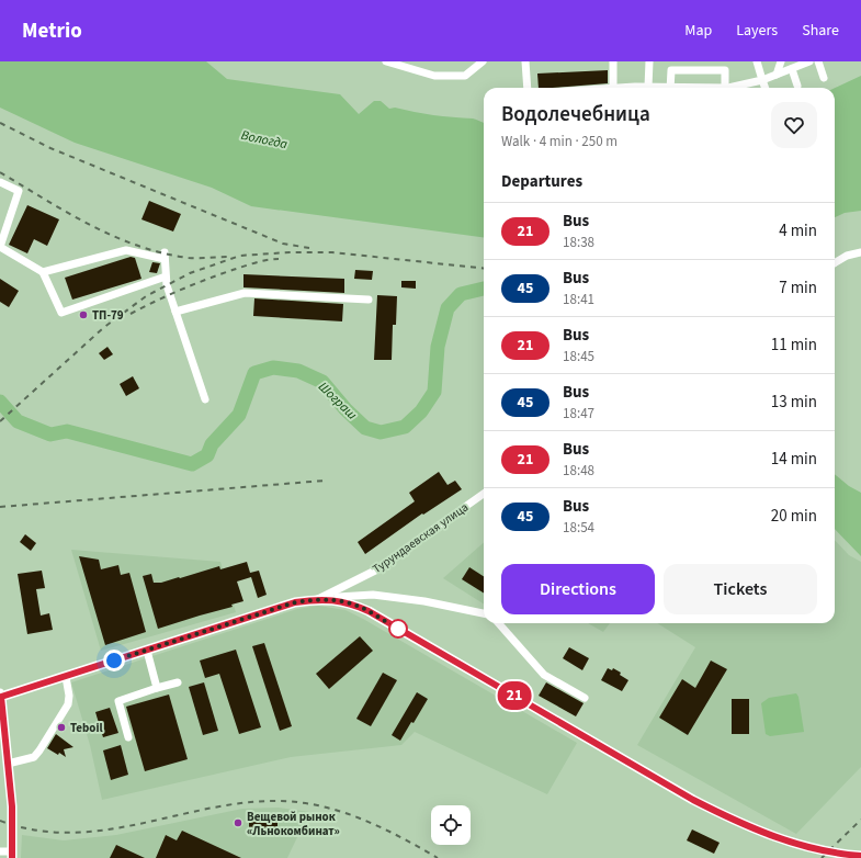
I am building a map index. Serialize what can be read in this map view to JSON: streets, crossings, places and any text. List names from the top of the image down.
{
  "streets": {
    "street": ["Турундаевская улица"]
  },
  "water": ["Вологда", "Шограш"],
  "places": ["ТП-79", "Teboil", "Вещевой рынок «Льнокомбинат»"],
  "lines": ["bus line 21"],
  "page": {
    "header": "Metrio",
    "nav": ["Map", "Layers", "Share"],
    "on_map": "21",
    "heading": [
      ["Водолечебница", "Walk · 4 min · 250 m"],
      "Departures"
    ],
    "list": [
      {
        "mark": "21",
        "name": "Bus",
        "note": "18:38",
        "value": "4 min"
      },
      {
        "mark": "45",
        "name": "Bus",
        "note": "18:41",
        "value": "7 min"
      },
      {
        "mark": "21",
        "name": "Bus",
        "note": "18:45",
        "value": "11 min"
      },
      {
        "mark": "45",
        "name": "Bus",
        "note": "18:47",
        "value": "13 min"
      },
      {
        "mark": "21",
        "name": "Bus",
        "note": "18:48",
        "value": "14 min"
      },
      {
        "mark": "45",
        "name": "Bus",
        "note": "18:54",
        "value": "20 min"
      }
    ],
    "buttons": ["Directions", "Tickets"]
  }
}
